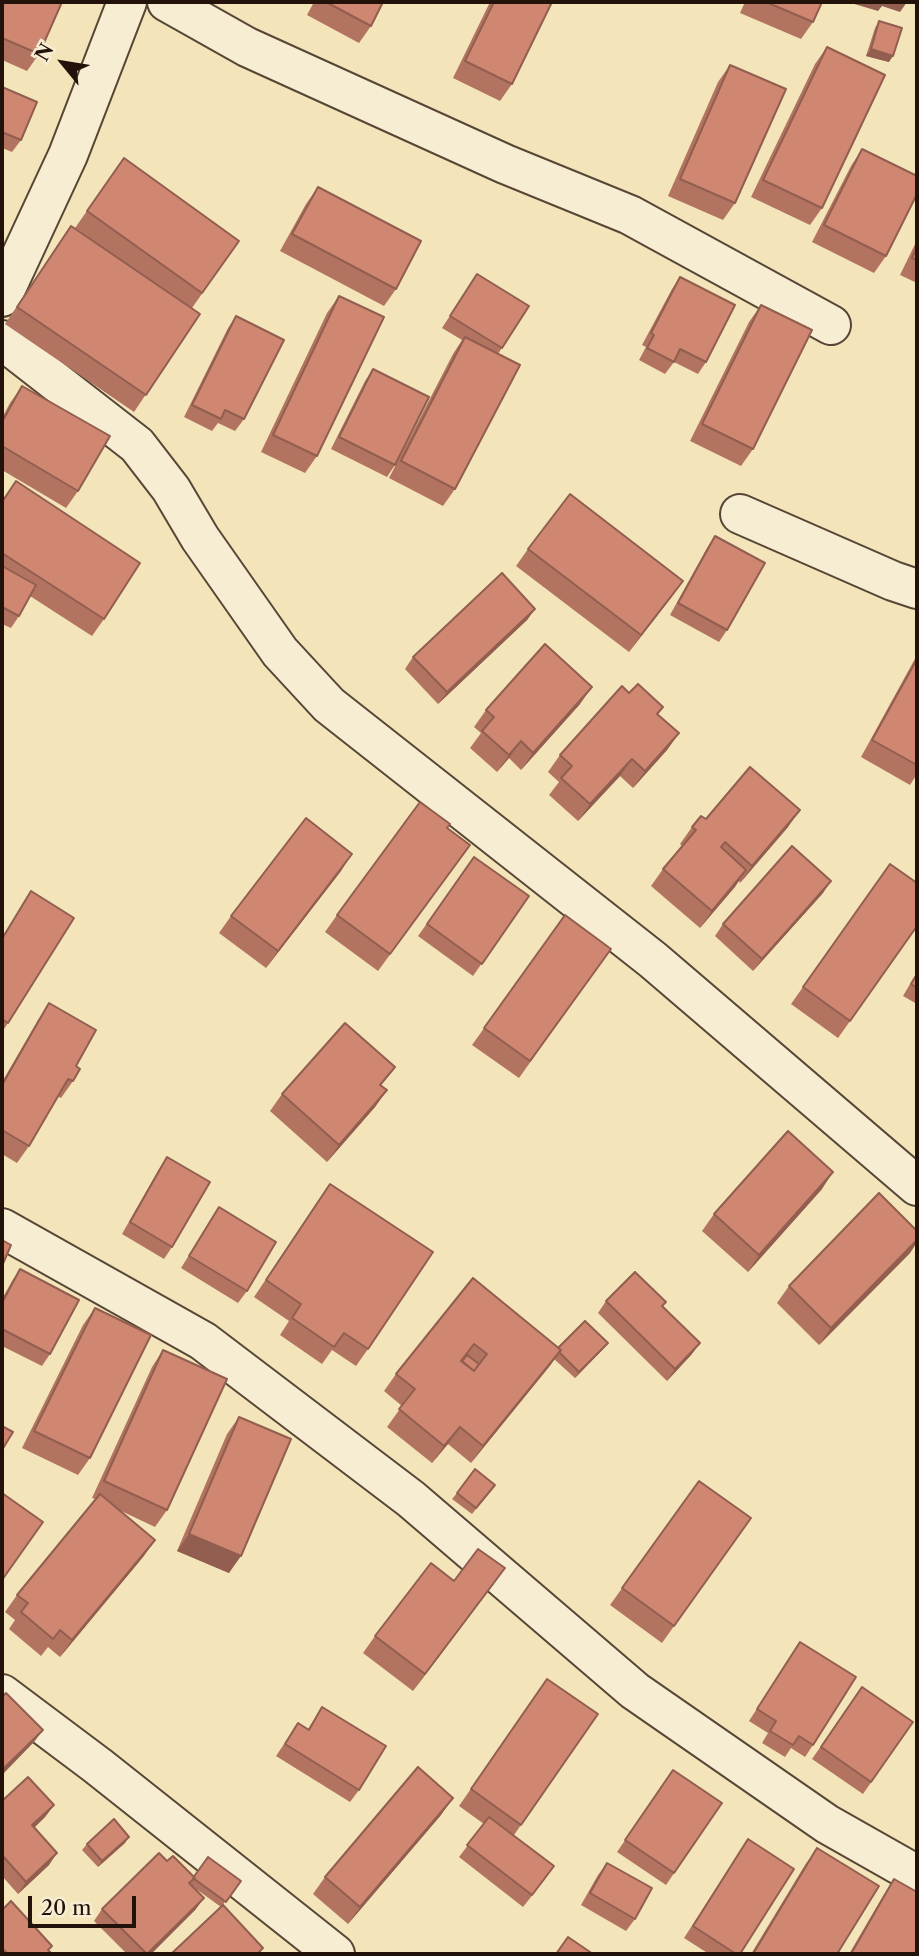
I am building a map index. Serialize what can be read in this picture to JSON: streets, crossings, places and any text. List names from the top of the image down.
{
  "scale_bar": "20 m",
  "north": "top left"
}
